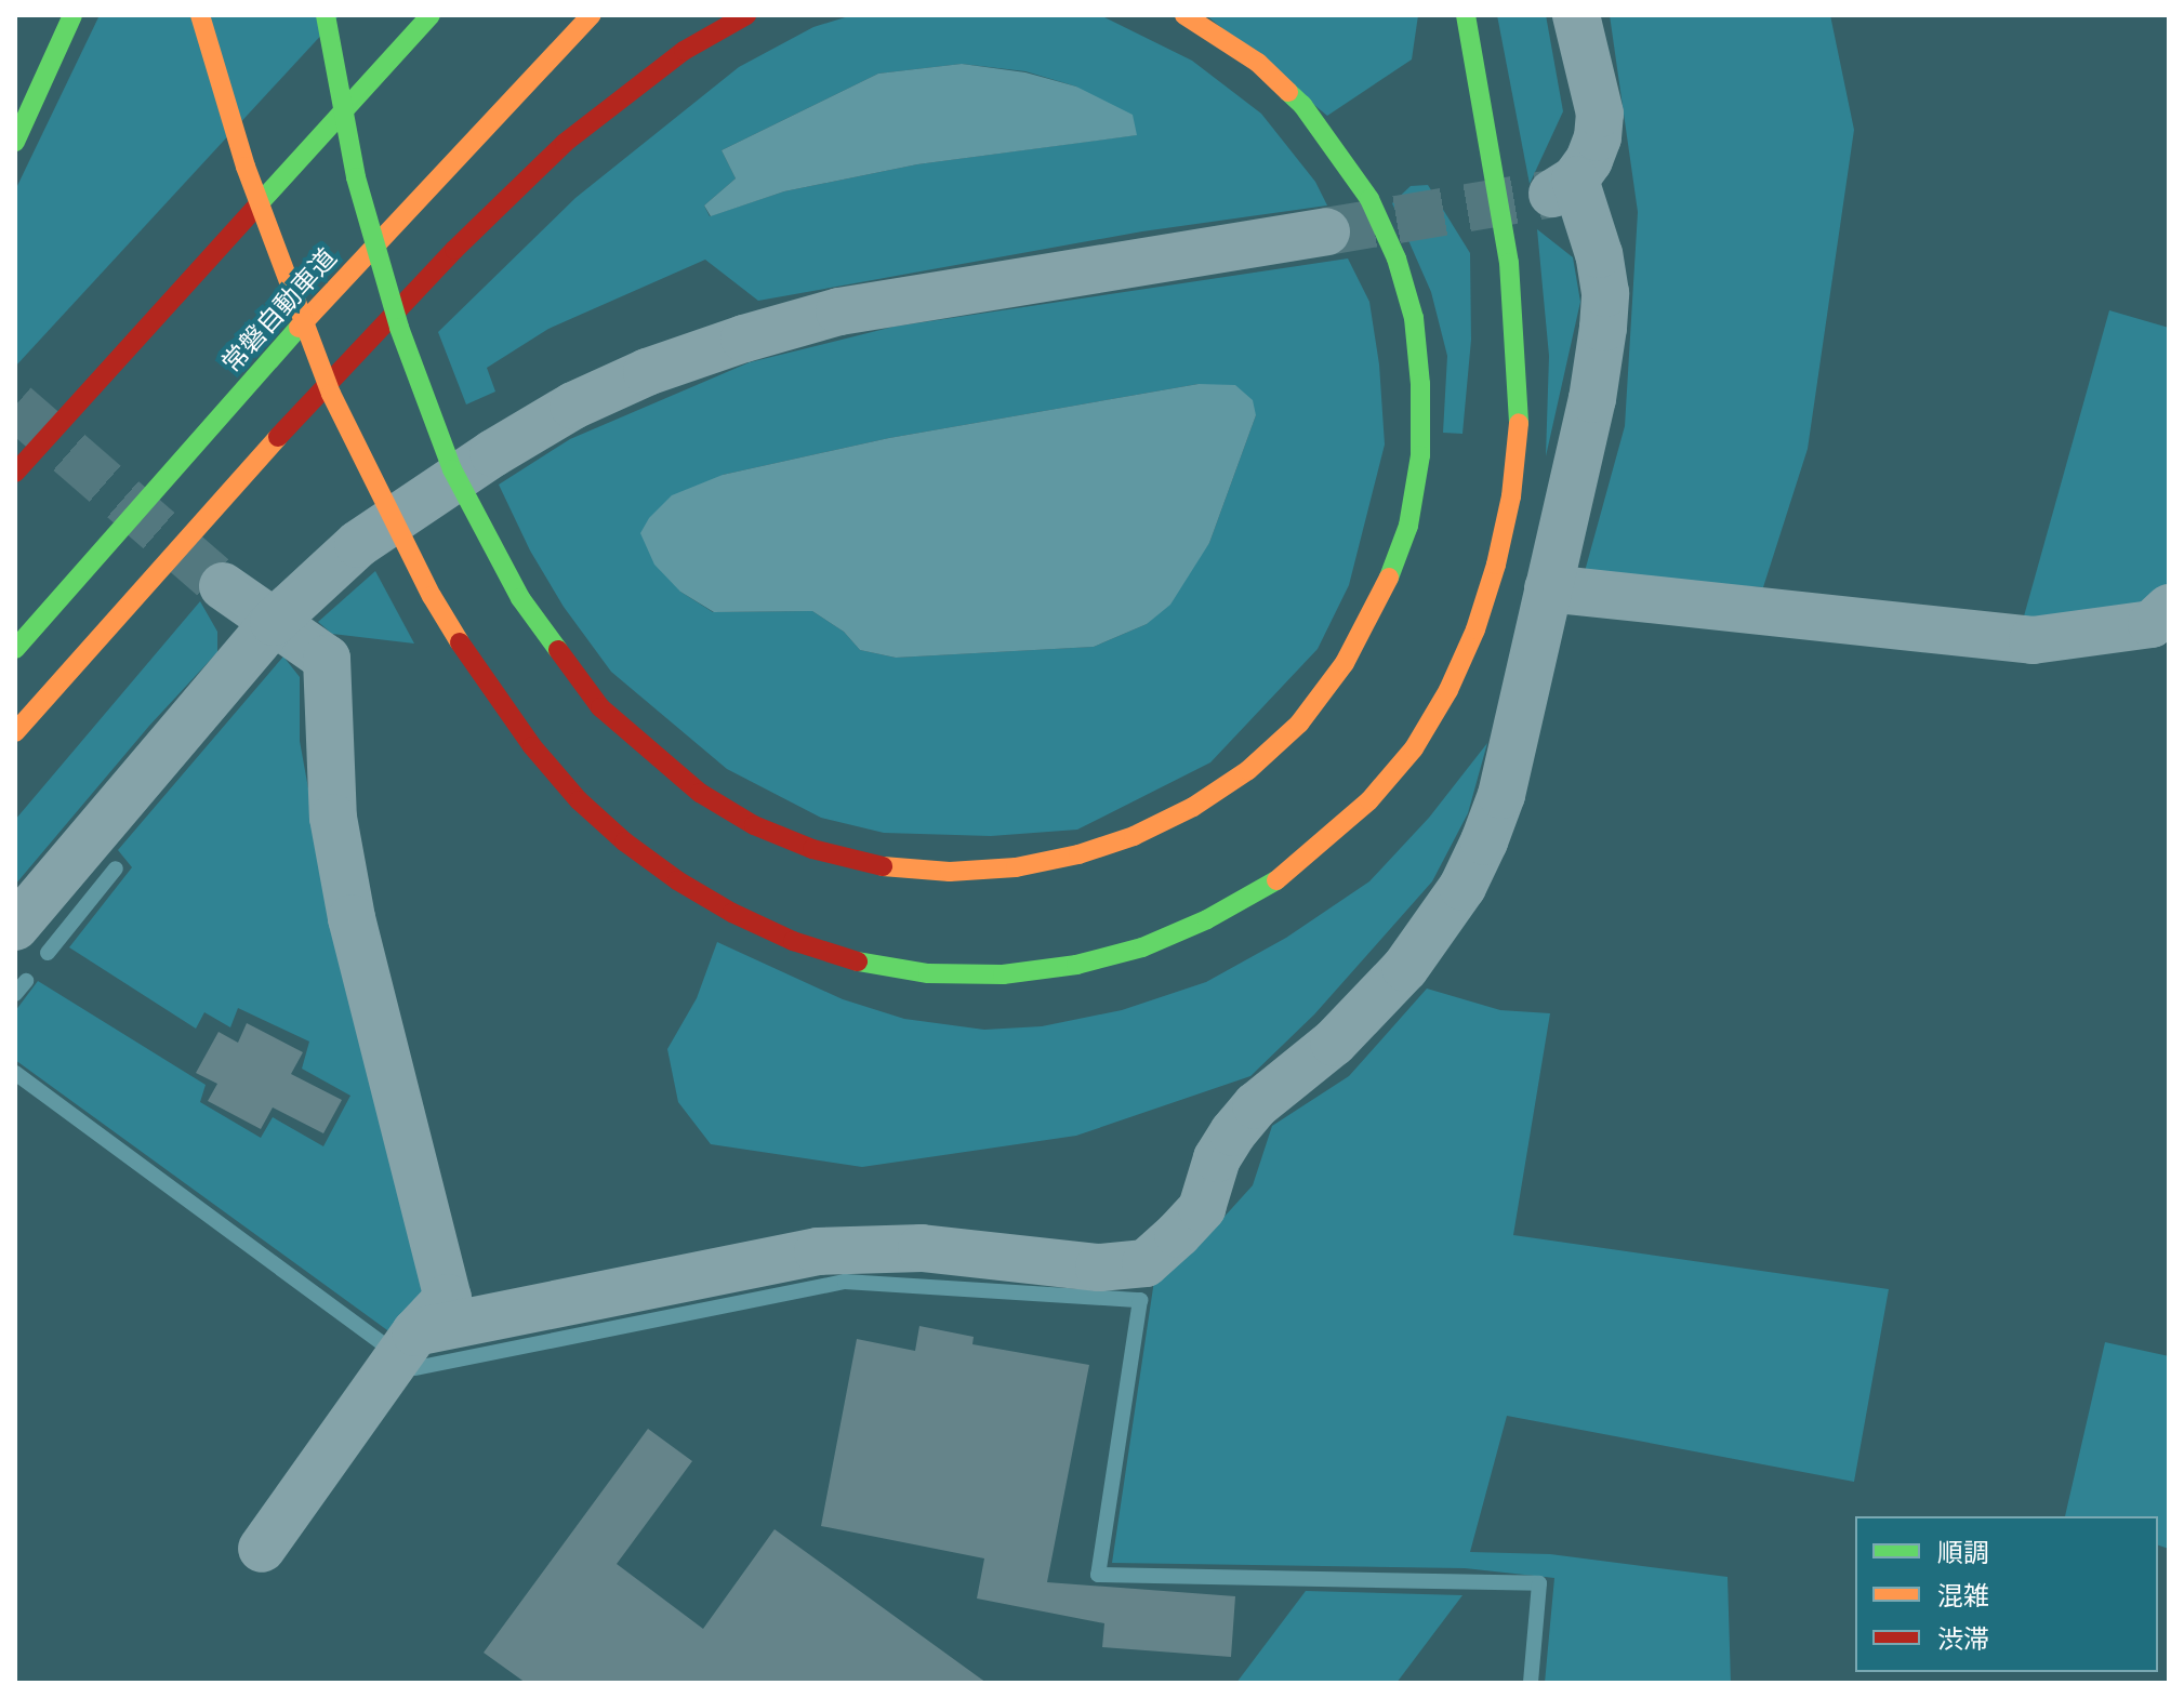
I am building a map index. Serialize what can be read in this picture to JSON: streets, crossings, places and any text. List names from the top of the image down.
{
  "streets": {
    "highway": ["常磐自動車道"]
  },
  "legend": ["順調", "混雑", "渋滞"]
}
